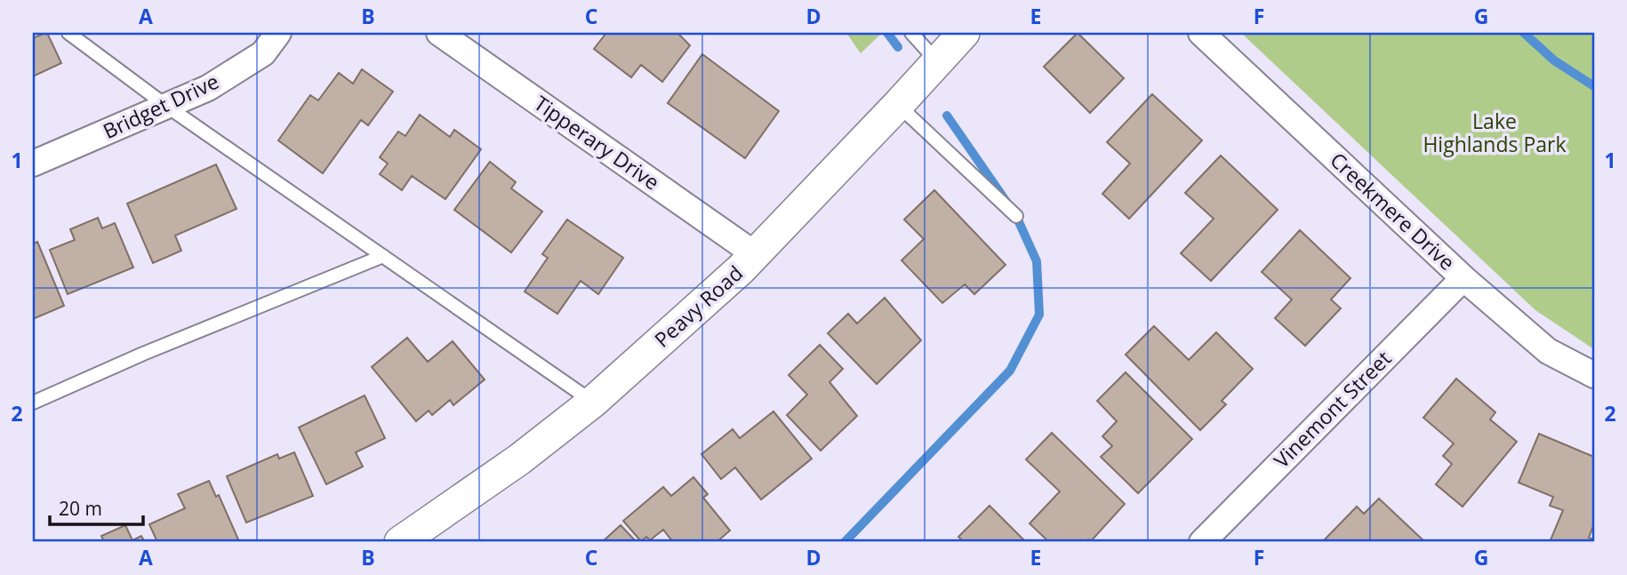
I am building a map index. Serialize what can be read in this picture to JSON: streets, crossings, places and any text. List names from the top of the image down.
{
  "streets": {
    "street": [
      "Bridget Drive",
      "Tipperary Drive",
      "Creekmere Drive",
      "Peavy Road",
      "Vinemont Street"
    ]
  },
  "crossings": [
    ["Tipperary Drive", "Peavy Road"],
    ["Creekmere Drive", "Vinemont Street"]
  ],
  "parks": ["Lake Highlands Park"],
  "scale_bar": "20 m",
  "grid": {
    "columns": [
      "A",
      "B",
      "C",
      "D",
      "E",
      "F",
      "G"
    ],
    "rows": ["1", "2"]
  }
}
